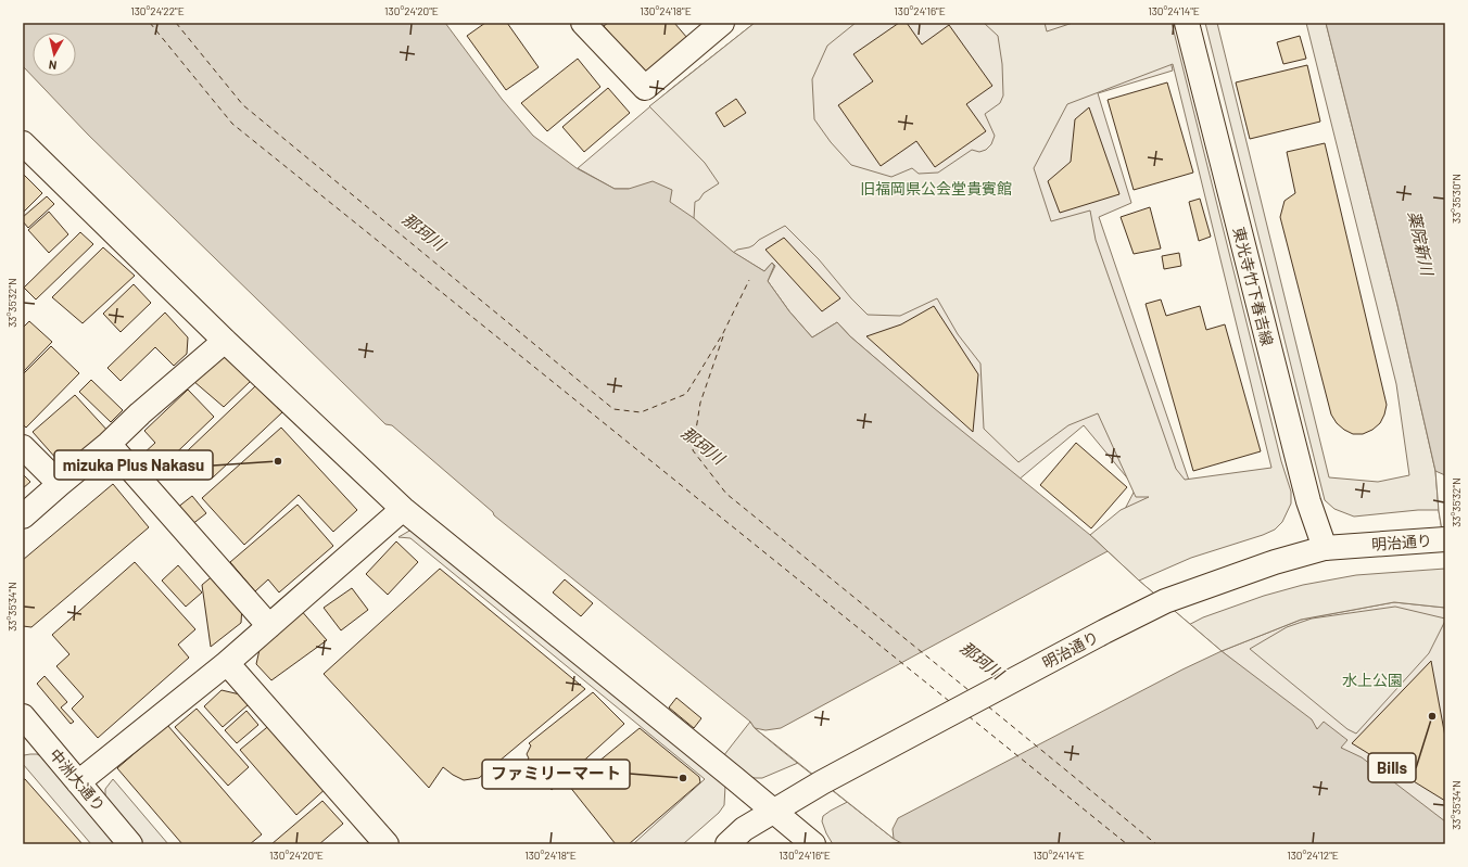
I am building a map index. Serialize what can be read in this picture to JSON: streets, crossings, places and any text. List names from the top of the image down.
{
  "streets": {
    "street": ["東光寺竹下春吉線", "明治通り", "中洲大通り"]
  },
  "crossings": [
    ["東光寺竹下春吉線", "明治通り"]
  ],
  "water": ["那珂川", "薬院新川"],
  "parks": ["旧福岡県公会堂貴賓館", "水上公園"],
  "places": ["mizuka Plus Nakasu", "Bills", "ファミリーマート"],
  "north": "bottom",
  "coordinates": [
    "130°24'22\"E",
    "130°24'20\"E",
    "130°24'18\"E",
    "130°24'16\"E",
    "130°24'14\"E",
    "33°35'30\"N",
    "33°35'32\"N",
    "33°35'34\"N",
    "130°24'12\"E"
  ]
}
